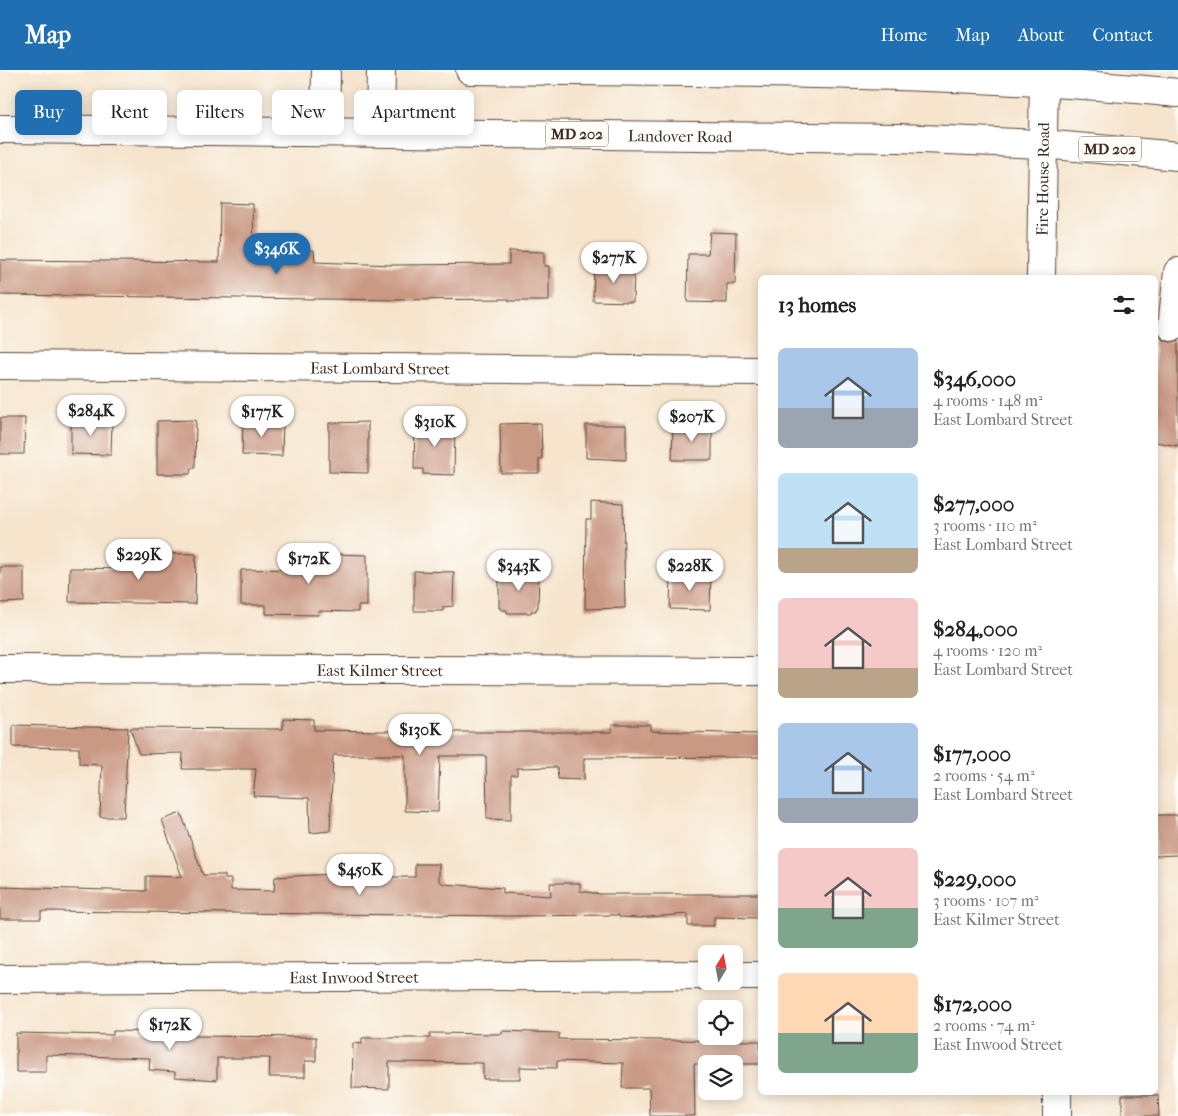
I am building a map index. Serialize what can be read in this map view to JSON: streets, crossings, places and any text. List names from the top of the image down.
{
  "streets": {
    "street": [
      "MD 202",
      "Landover Road",
      "Fire House Road",
      "East Lombard Street",
      "East Kilmer Street",
      "East Inwood Street"
    ]
  },
  "crossings": [
    ["Landover Road", "Fire House Road"]
  ],
  "north": "top",
  "page": {
    "header": "Map",
    "nav": [
      "Home",
      "Map",
      "About",
      "Contact"
    ],
    "chip": [
      "Buy",
      "Rent",
      "Filters",
      "New",
      "Apartment"
    ],
    "price": [
      "$346K",
      "$277K",
      "$284K",
      "$177K",
      "$207K",
      "$310K",
      "$229K",
      "$172K",
      "$343K",
      "$228K",
      "$130K",
      "$450K",
      "$172K"
    ],
    "heading": "13 homes",
    "list": [
      {
        "name": "$346,000",
        "note": "4 rooms · 148 m² · East Lombard Street"
      },
      {
        "name": "$277,000",
        "note": "3 rooms · 110 m² · East Lombard Street"
      },
      {
        "name": "$284,000",
        "note": "4 rooms · 120 m² · East Lombard Street"
      },
      {
        "name": "$177,000",
        "note": "2 rooms · 54 m² · East Lombard Street"
      },
      {
        "name": "$229,000",
        "note": "3 rooms · 107 m² · East Kilmer Street"
      },
      {
        "name": "$172,000",
        "note": "2 rooms · 74 m² · East Inwood Street"
      }
    ]
  }
}
